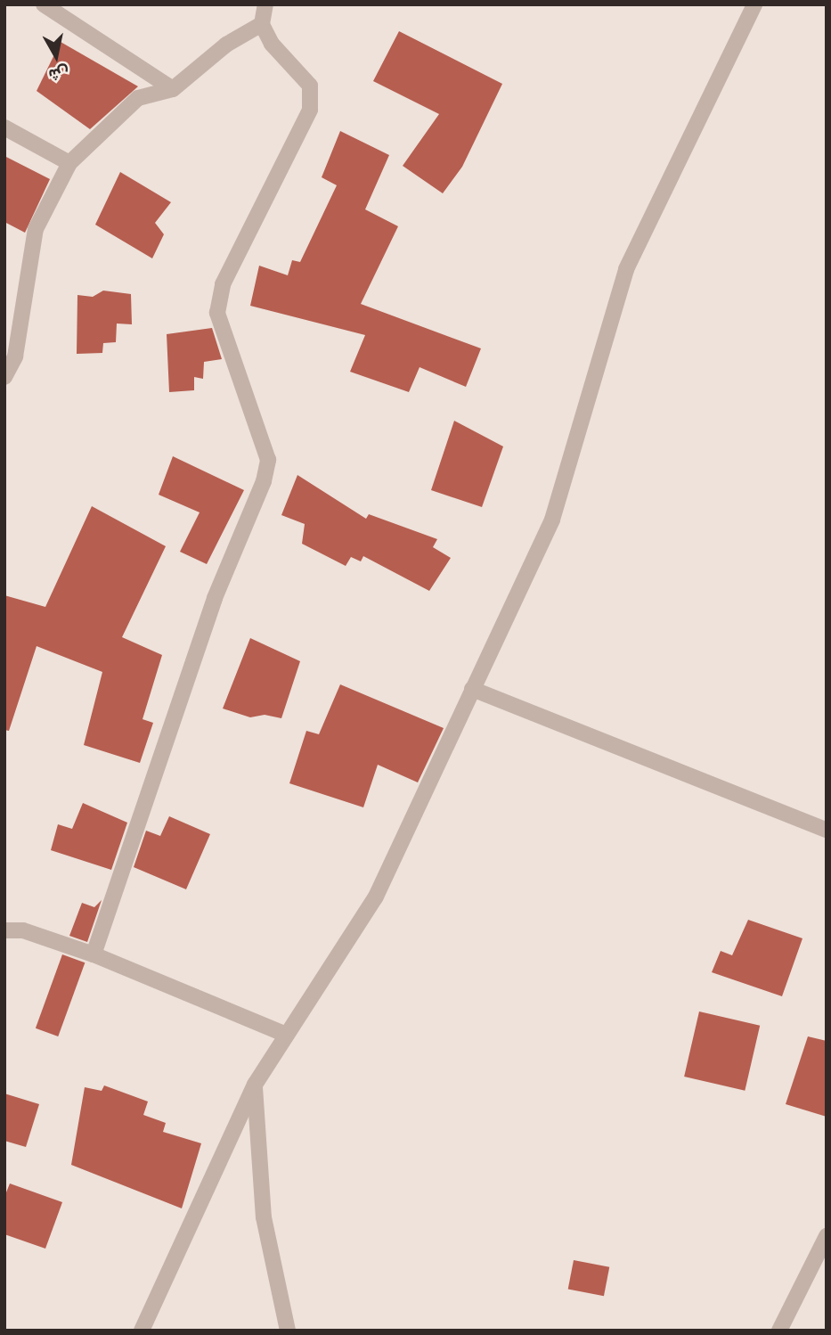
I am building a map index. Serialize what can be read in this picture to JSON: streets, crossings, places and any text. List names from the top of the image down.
{
  "north": "bottom"
}
